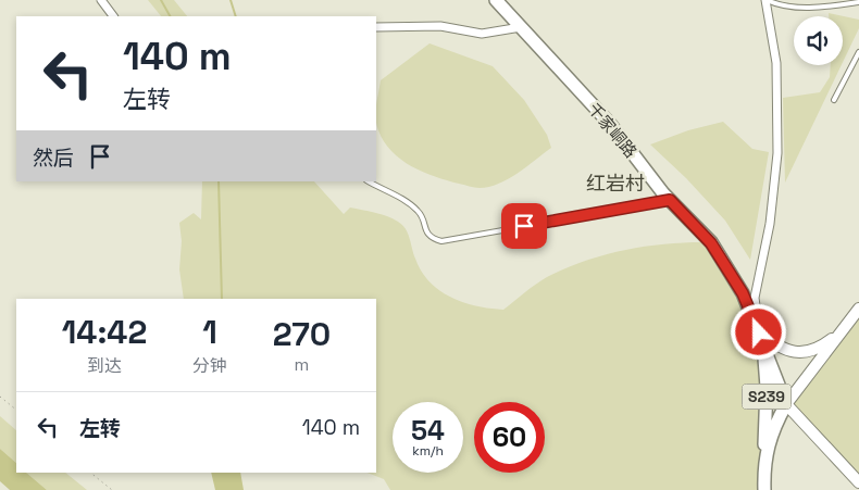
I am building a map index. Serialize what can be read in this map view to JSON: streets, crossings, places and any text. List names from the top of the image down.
{
  "streets": {
    "main road": ["千家峒路", "S239"]
  },
  "crossings": [
    ["千家峒路", "S239"]
  ],
  "districts": ["红岩村"],
  "page": {
    "turn": ["140 m", "左转"],
    "then": "然后",
    "eta": [
      "14:42",
      "到达",
      "1",
      "分钟",
      "270",
      "m"
    ],
    "list": [
      {
        "name": "左转",
        "value": "140 m"
      }
    ],
    "speed": "54 km/h",
    "limit": "60"
  }
}
